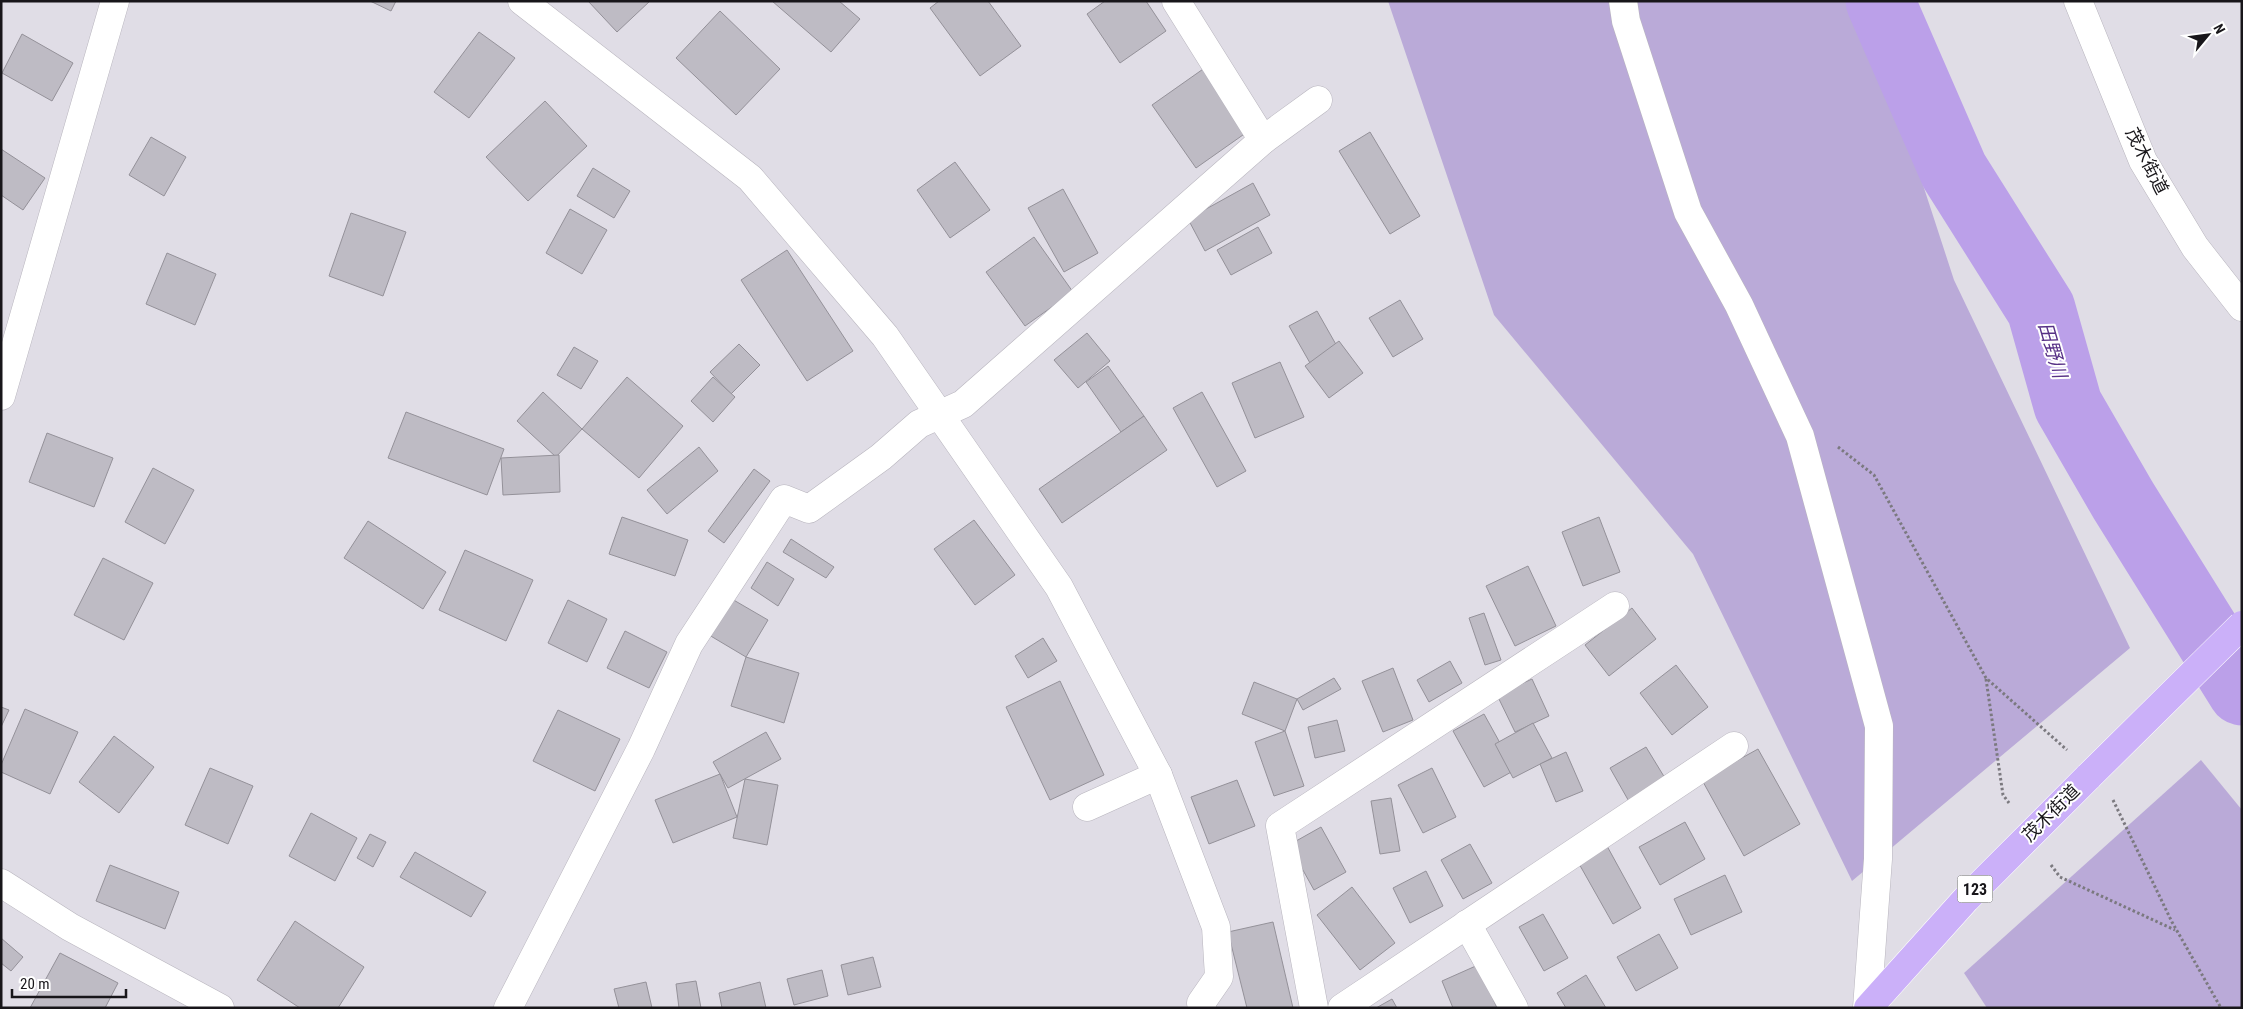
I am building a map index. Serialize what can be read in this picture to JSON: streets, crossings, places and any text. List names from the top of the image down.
{
  "streets": {
    "highway": ["茂木街道", "123"]
  },
  "water": ["田野川"],
  "scale_bar": "20 m",
  "north": "top right"
}
